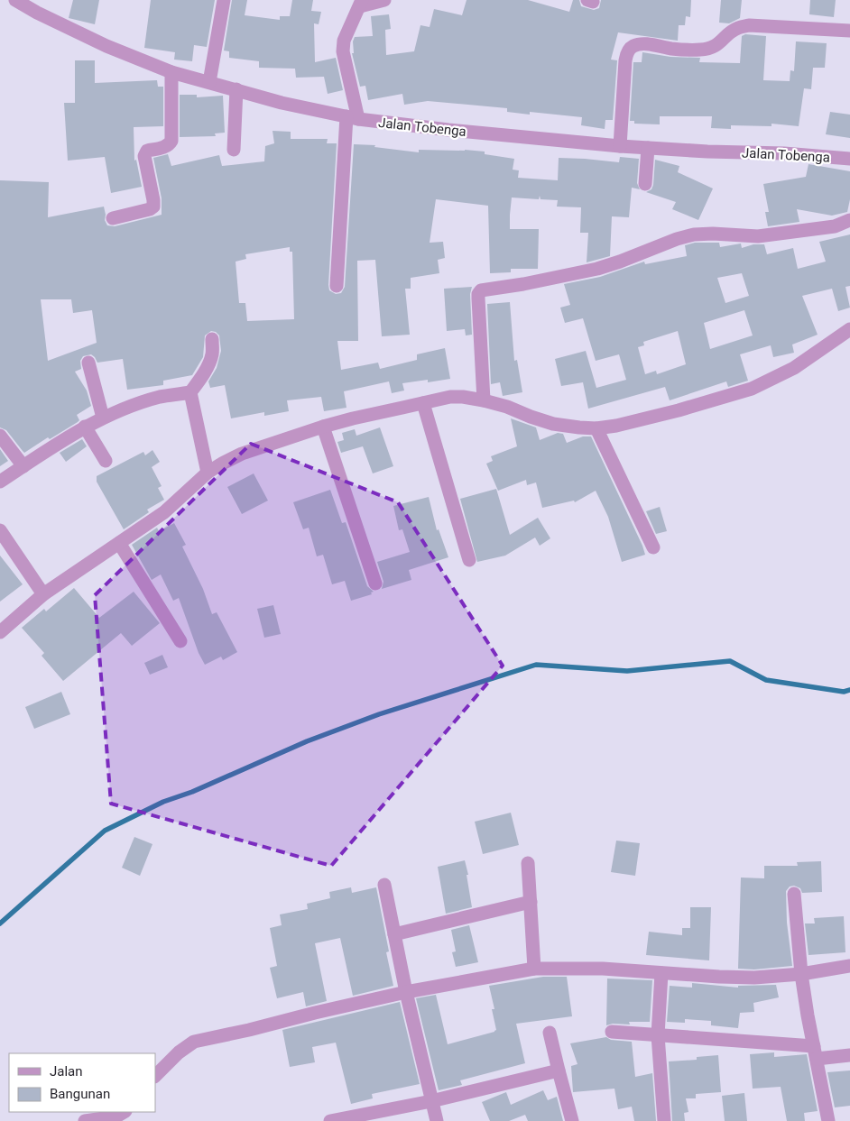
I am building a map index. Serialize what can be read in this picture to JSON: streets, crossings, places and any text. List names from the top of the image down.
{
  "streets": {
    "street": ["Jalan Tobenga"]
  },
  "legend": ["Jalan", "Bangunan"]
}
